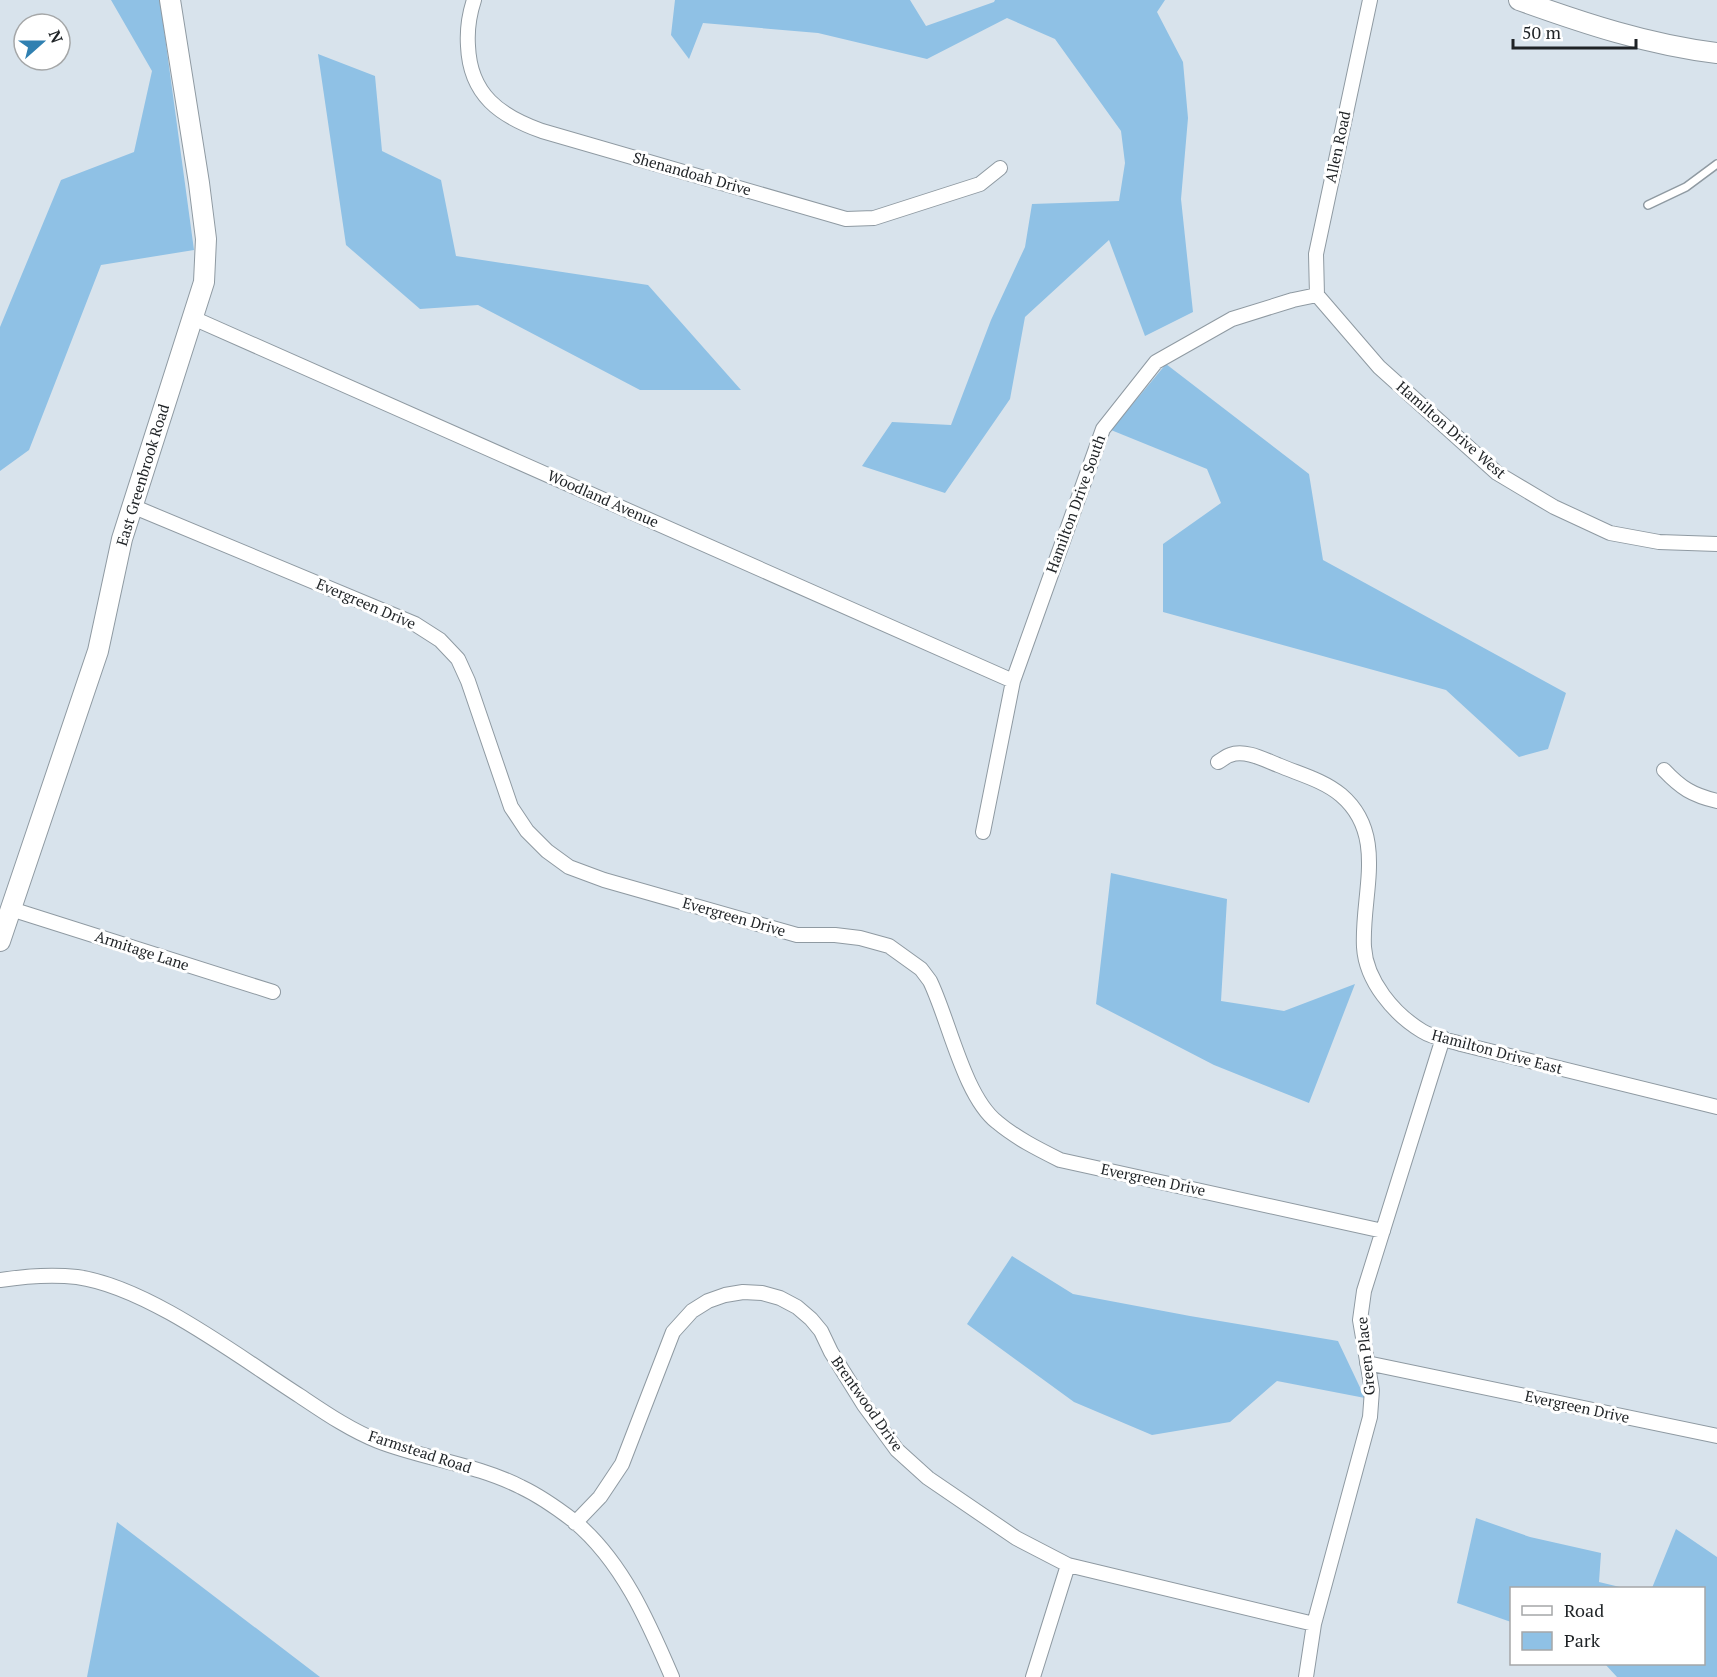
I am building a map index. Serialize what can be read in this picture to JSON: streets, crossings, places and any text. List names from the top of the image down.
{
  "streets": {
    "street": [
      "Allen Road",
      "Shenandoah Drive",
      "Hamilton Drive West",
      "East Greenbrook Road",
      "Woodland Avenue",
      "Hamilton Drive South",
      "Evergreen Drive",
      "Armitage Lane",
      "Hamilton Drive East",
      "Green Place",
      "Brentwood Drive",
      "Farmstead Road"
    ]
  },
  "crossings": [
    ["Allen Road", "Hamilton Drive West"],
    ["Allen Road", "Hamilton Drive South"],
    ["Hamilton Drive West", "Hamilton Drive South"],
    ["East Greenbrook Road", "Woodland Avenue"],
    ["East Greenbrook Road", "Evergreen Drive"],
    ["East Greenbrook Road", "Armitage Lane"],
    ["Woodland Avenue", "Hamilton Drive South"],
    ["Evergreen Drive", "Green Place"],
    ["Hamilton Drive East", "Green Place"],
    ["Green Place", "Brentwood Drive"],
    ["Brentwood Drive", "Farmstead Road"]
  ],
  "legend": ["Road", "Park"],
  "scale_bar": "50 m",
  "north": "right"
}
